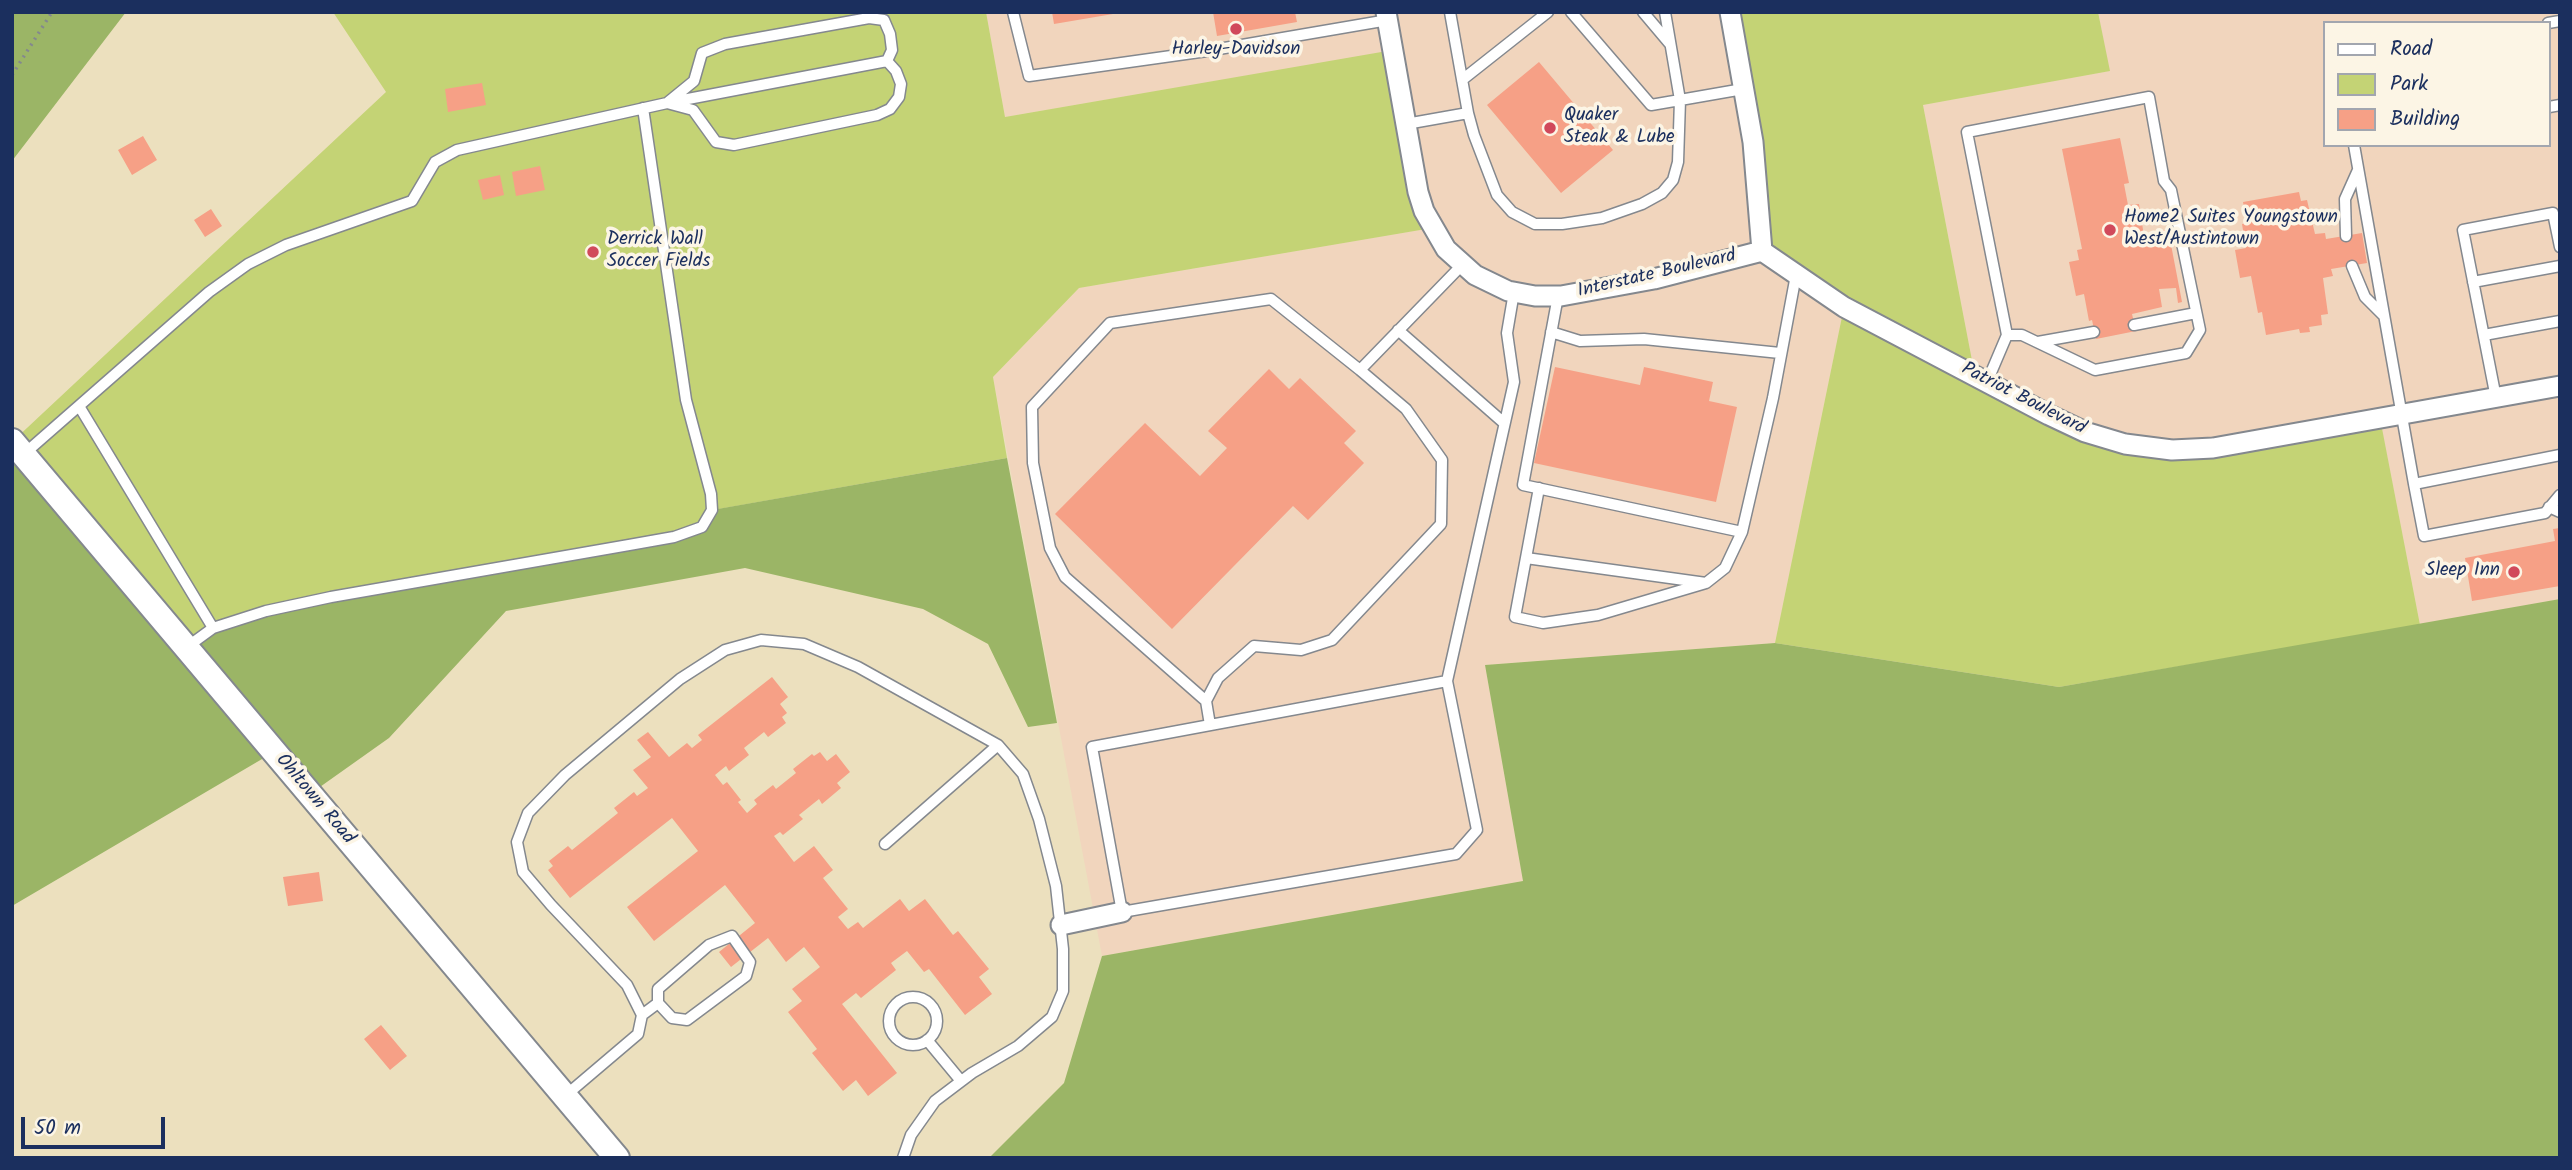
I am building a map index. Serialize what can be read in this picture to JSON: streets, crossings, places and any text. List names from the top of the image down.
{
  "streets": {
    "street": ["Interstate Boulevard", "Patriot Boulevard", "Ohltown Road"]
  },
  "crossings": [
    ["Interstate Boulevard", "Patriot Boulevard"]
  ],
  "places": [
    "Harley-Davidson",
    "Quaker Steak & Lube",
    "Home2 Suites Youngstown West/Austintown",
    "Derrick Wall Soccer Fields",
    "Sleep Inn"
  ],
  "legend": ["Road", "Park", "Building"],
  "scale_bar": "50 m"
}
